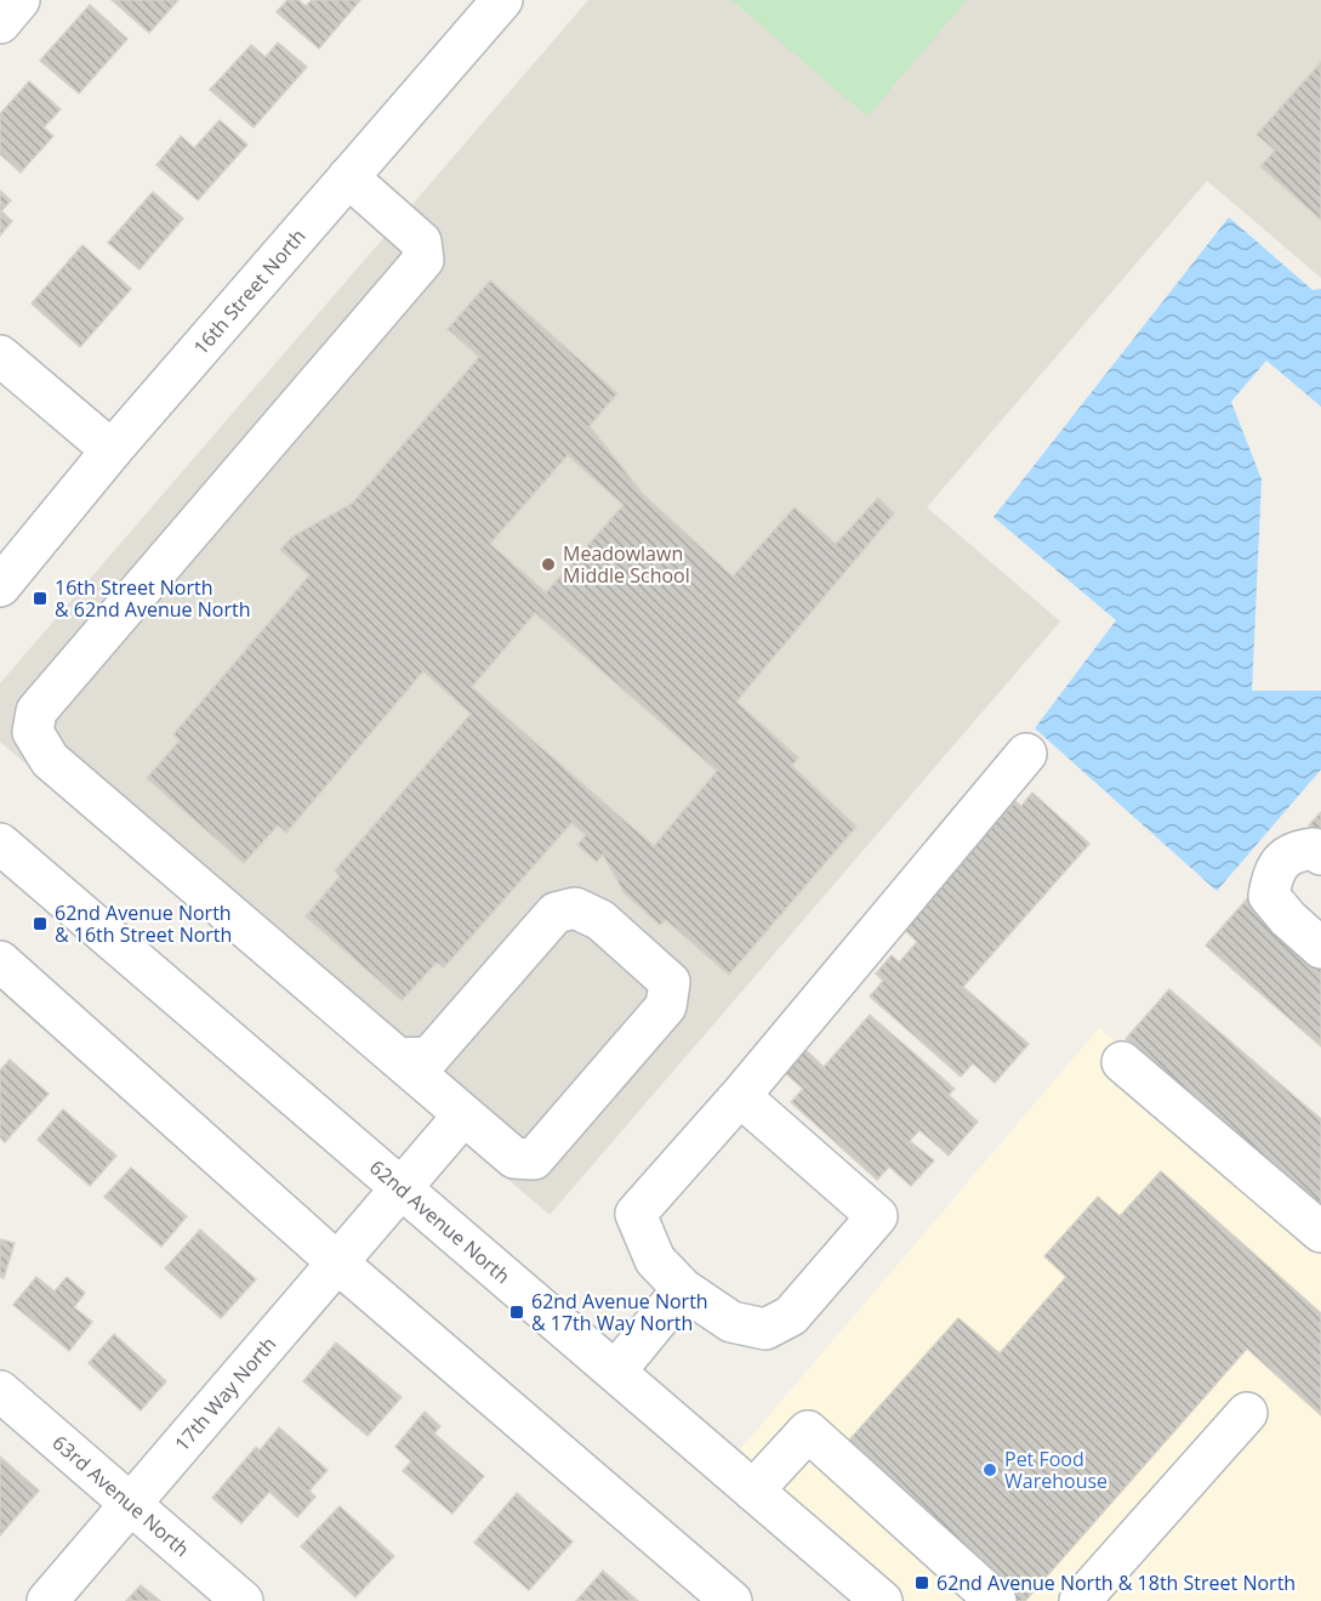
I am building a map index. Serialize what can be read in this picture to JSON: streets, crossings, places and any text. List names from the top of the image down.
{
  "streets": {
    "street": [
      "16th Street North",
      "62nd Avenue North",
      "17th Way North",
      "63rd Avenue North"
    ]
  },
  "crossings": [
    ["62nd Avenue North", "17th Way North"],
    ["17th Way North", "63rd Avenue North"]
  ],
  "places": {
    "other": ["Meadowlawn Middle School", "Pet Food Warehouse"],
    "transit": [
      "16th Street North & 62nd Avenue North",
      "62nd Avenue North & 16th Street North",
      "62nd Avenue North & 17th Way North",
      "62nd Avenue North & 18th Street North"
    ]
  }
}
